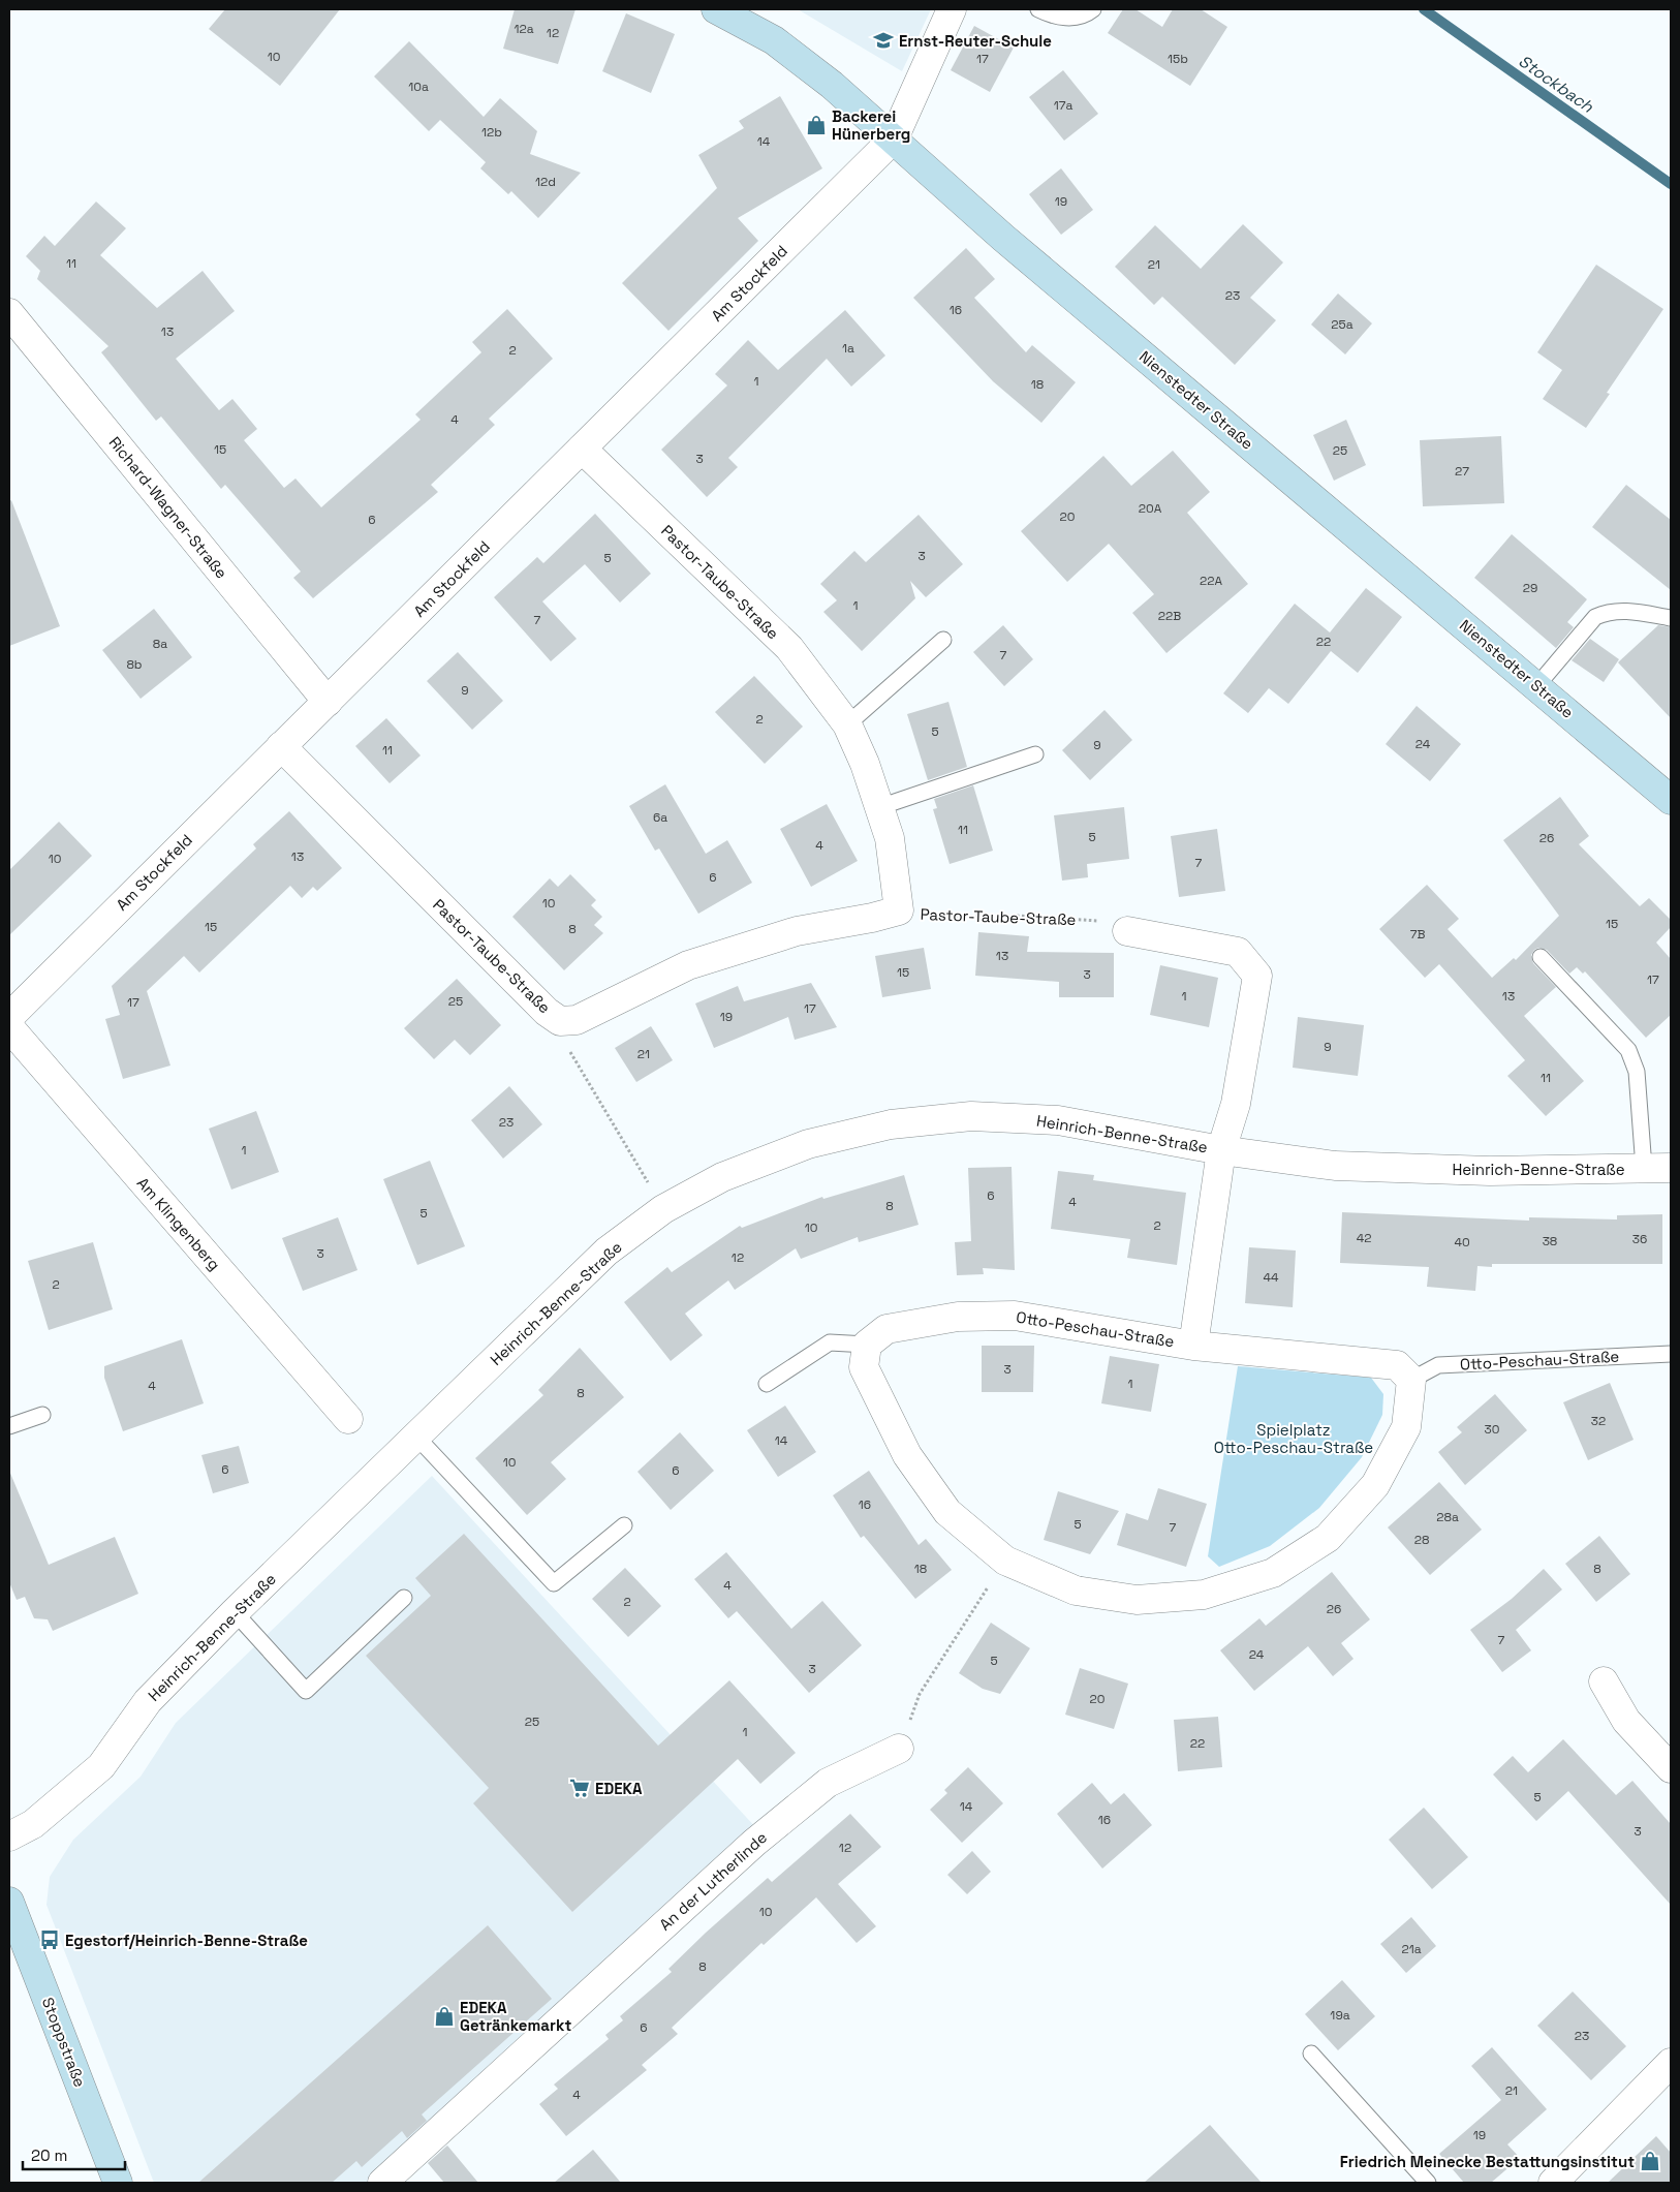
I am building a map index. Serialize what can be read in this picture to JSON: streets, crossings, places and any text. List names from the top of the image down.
{
  "streets": {
    "main road": ["Nienstedter Straße", "Stoppstraße"],
    "street": [
      "Am Stockfeld",
      "Richard-Wagner-Straße",
      "Pastor-Taube-Straße",
      "Heinrich-Benne-Straße",
      "Am Klingenberg",
      "Otto-Peschau-Straße",
      "An der Lutherlinde"
    ]
  },
  "crossings": [
    ["Am Stockfeld", "Nienstedter Straße"],
    ["Am Stockfeld", "Richard-Wagner-Straße"],
    ["Am Stockfeld", "Pastor-Taube-Straße"],
    ["Pastor-Taube-Straße", "Heinrich-Benne-Straße"],
    ["Heinrich-Benne-Straße", "Otto-Peschau-Straße"]
  ],
  "water": ["Stockbach"],
  "parks": ["Spielplatz Otto-Peschau-Straße"],
  "places": {
    "school or university": ["Ernst-Reuter-Schule"],
    "shop": ["Backerei Hünerberg", "EDEKA Getränkemarkt", "Friedrich Meinecke Bestattungsinstitut"],
    "supermarket": ["EDEKA"],
    "bus stop": ["Egestorf/Heinrich-Benne-Straße"]
  },
  "house_numbers": [
    "12a",
    "12",
    "10",
    "17",
    "15b",
    "10a",
    "17a",
    "12b",
    "14",
    "12d",
    "19",
    "11",
    "21",
    "23",
    "16",
    "25a",
    "13",
    "1a",
    "2",
    "1",
    "18",
    "4",
    "15",
    "25",
    "3",
    "27",
    "20A",
    "20",
    "6",
    "3",
    "5",
    "22A",
    "29",
    "1",
    "22B",
    "7",
    "22",
    "8a",
    "7",
    "8b",
    "9",
    "2",
    "5",
    "24",
    "9",
    "11",
    "6a",
    "11",
    "5",
    "26",
    "4",
    "13",
    "10",
    "7",
    "6",
    "10",
    "15",
    "15",
    "8",
    "7B",
    "13",
    "15",
    "3",
    "17",
    "1",
    "13",
    "25",
    "17",
    "17",
    "19",
    "9",
    "21",
    "11",
    "23",
    "1",
    "6",
    "4",
    "8",
    "5",
    "2",
    "10",
    "42",
    "36",
    "38",
    "40",
    "3",
    "12",
    "44",
    "2",
    "3",
    "1",
    "4",
    "8",
    "32",
    "30",
    "14",
    "10",
    "6",
    "6",
    "16",
    "28a",
    "5",
    "7",
    "28",
    "18",
    "8",
    "4",
    "2",
    "26",
    "7",
    "24",
    "5",
    "3",
    "20",
    "25",
    "1",
    "22",
    "5",
    "14",
    "16",
    "3",
    "12",
    "10",
    "21a",
    "8",
    "19a",
    "6",
    "23",
    "21",
    "4",
    "19"
  ],
  "scale_bar": "20 m"
}
